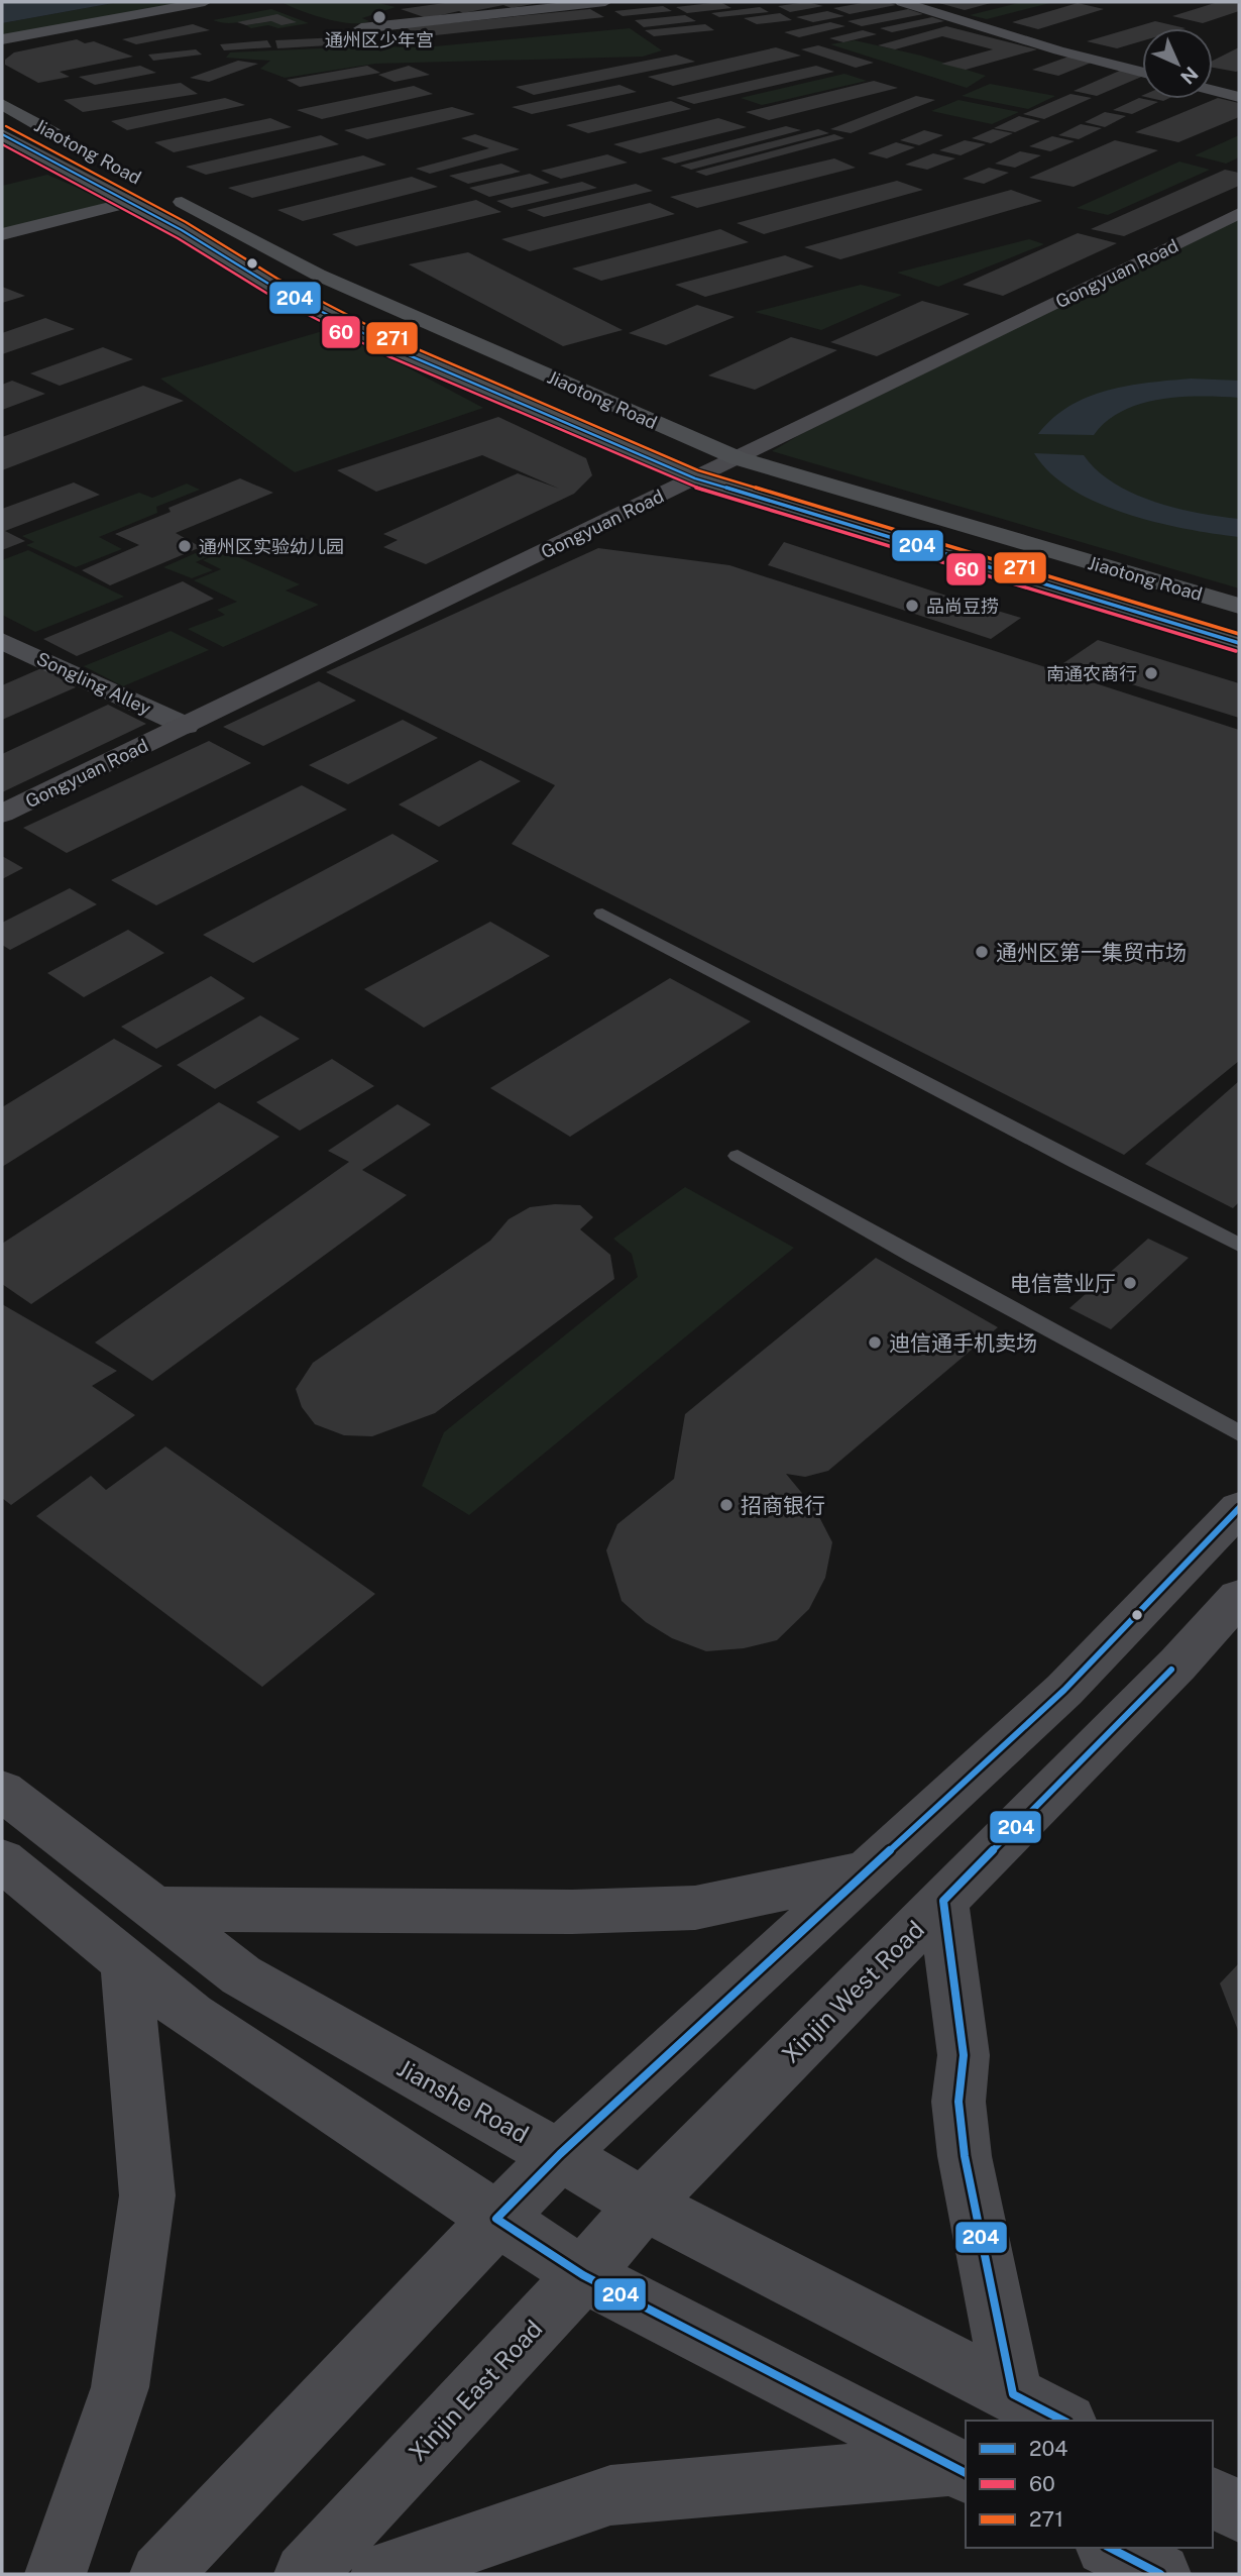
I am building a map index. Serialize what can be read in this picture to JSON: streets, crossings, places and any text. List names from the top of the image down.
{
  "streets": {
    "main road": ["Jiaotong Road"],
    "street": [
      "Gongyuan Road",
      "Songling Alley",
      "Xinjin West Road",
      "Jianshe Road",
      "Xinjin East Road"
    ]
  },
  "crossings": [
    ["Jiaotong Road", "Gongyuan Road"],
    ["Gongyuan Road", "Songling Alley"],
    ["Xinjin West Road", "Jianshe Road"],
    ["Xinjin West Road", "Xinjin East Road"],
    ["Jianshe Road", "Xinjin East Road"]
  ],
  "places": [
    "通州区少年宫",
    "通州区实验幼儿园",
    "品尚豆捞",
    "南通农商行",
    "通州区第一集贸市场",
    "电信营业厅",
    "迪信通手机卖场",
    "招商银行"
  ],
  "lines": ["transit line 271", "transit line 204", "transit line 60"],
  "legend": ["204", "60", "271"],
  "north": "bottom right"
}
